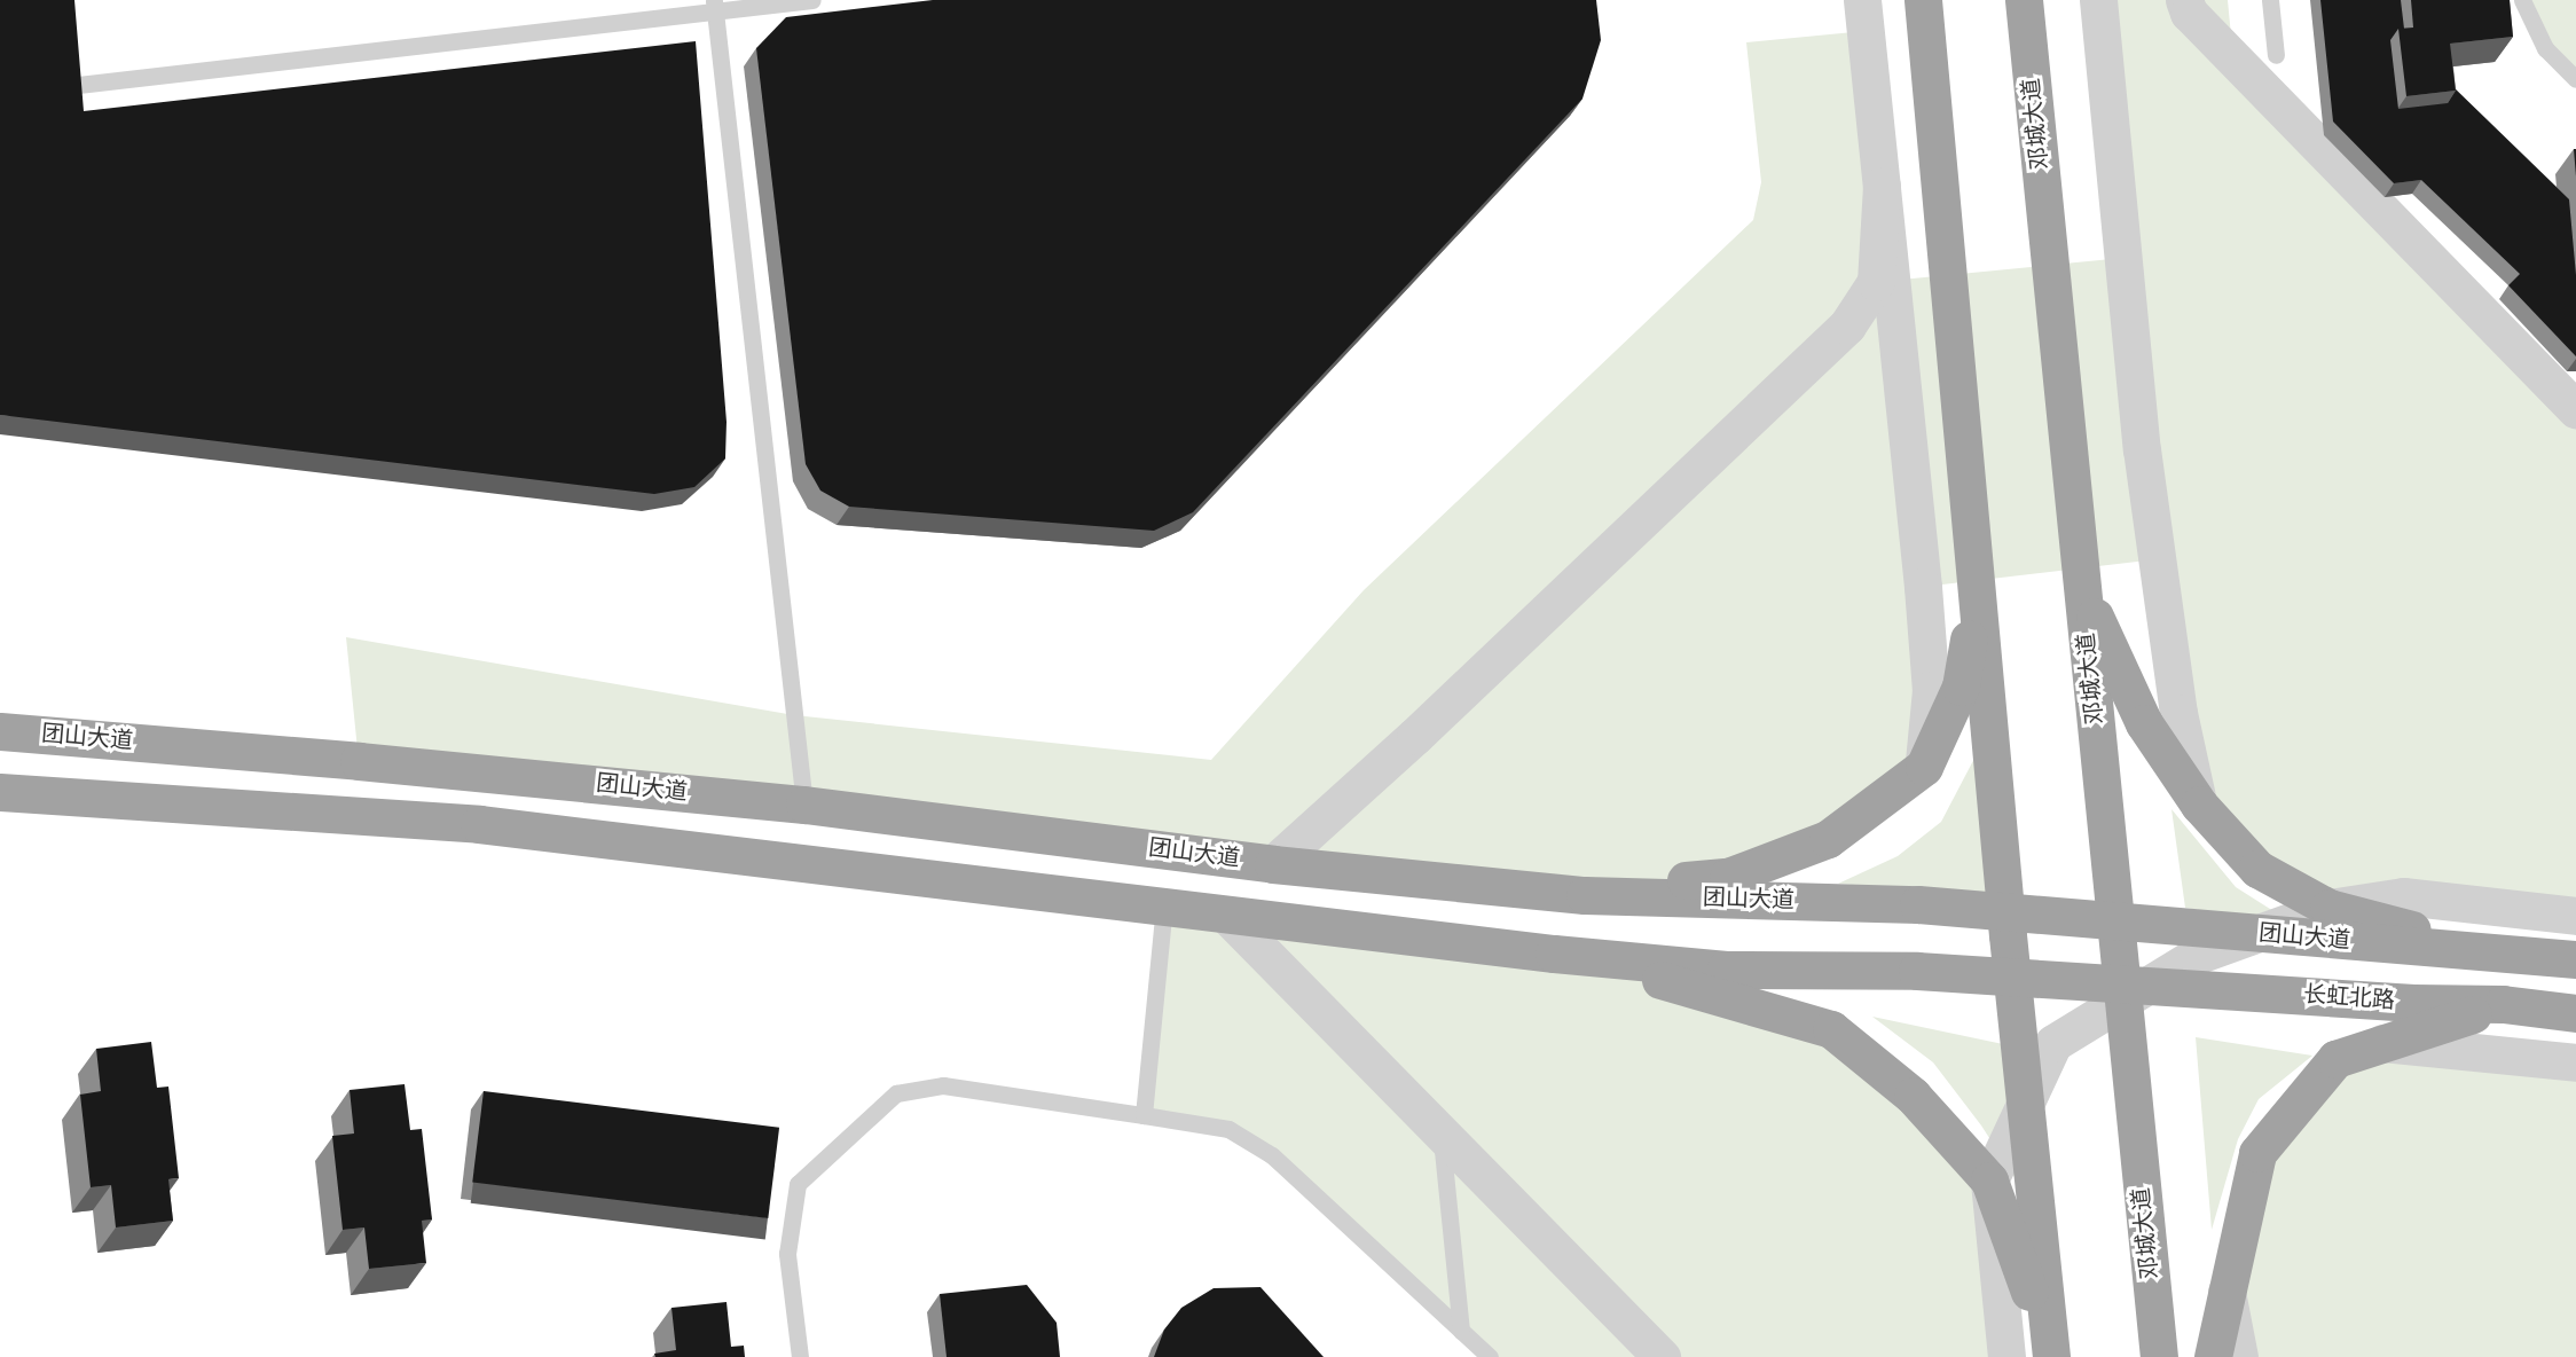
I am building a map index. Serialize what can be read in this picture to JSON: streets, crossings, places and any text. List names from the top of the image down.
{
  "streets": {
    "highway": ["邓城大道", "团山大道", "长虹北路"]
  },
  "crossings": [
    ["邓城大道", "团山大道"],
    ["邓城大道", "长虹北路"]
  ]
}
